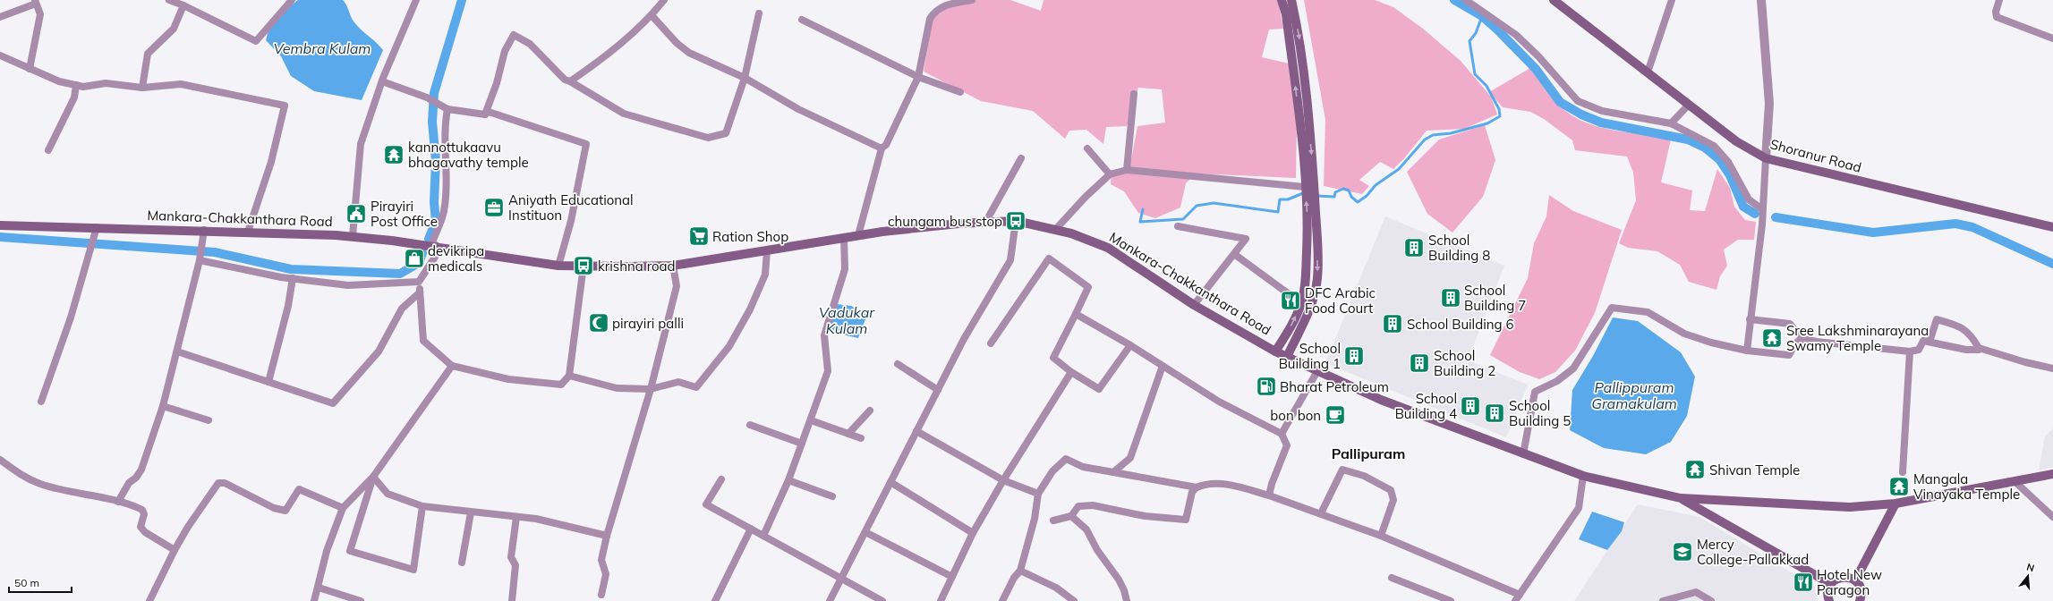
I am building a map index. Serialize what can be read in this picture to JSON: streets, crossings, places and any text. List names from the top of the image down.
{
  "streets": {
    "main road": ["Shoranur Road", "Mankara-Chakkanthara Road"]
  },
  "districts": ["Pallipuram"],
  "water": ["Vembra Kulam", "Vadukar Kulam", "Pallippuram Gramakulam"],
  "places": {
    "temple": [
      "kannottukaavu bhagavathy temple",
      "Sree Lakshminarayana Swamy Temple",
      "Shivan Temple",
      "Mangala Vinayaka Temple"
    ],
    "office": ["Aniyath Educational Instituon"],
    "public building": ["Pirayiri Post Office"],
    "bus stop": ["chungam bus stop", "krishna road"],
    "supermarket": ["Ration Shop"],
    "building": [
      "School Building 8",
      "School Building 7",
      "School Building 6",
      "School Building 1",
      "School Building 2",
      "School Building 4",
      "School Building 5"
    ],
    "shop": ["devikripa medicals"],
    "restaurant": ["DFC Arabic Food Court", "Hotel New Paragon"],
    "mosque": ["pirayiri palli"],
    "fuel station": ["Bharat Petroleum"],
    "cafe": ["bon bon"],
    "school or university": ["Mercy College-Pallakkad"]
  },
  "scale_bar": "50 m",
  "north": "top"
}
